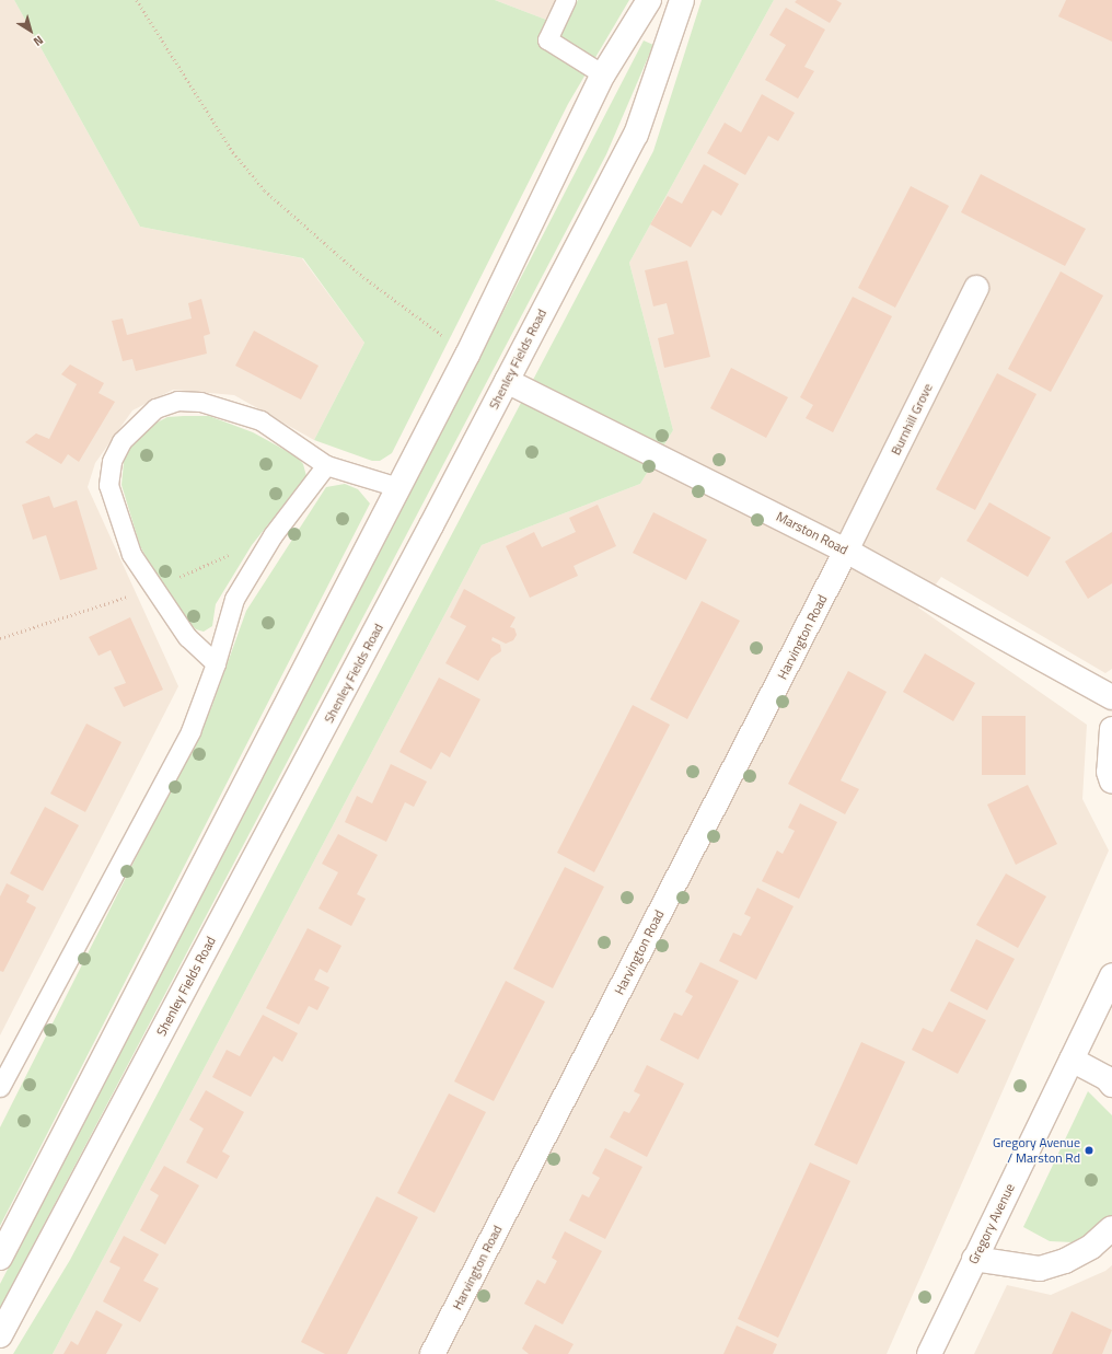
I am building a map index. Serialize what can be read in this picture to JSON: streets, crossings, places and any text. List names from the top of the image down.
{
  "streets": {
    "street": [
      "Shenley Fields Road",
      "Burnhill Grove",
      "Marston Road",
      "Harvington Road",
      "Gregory Avenue"
    ]
  },
  "crossings": [
    ["Shenley Fields Road", "Marston Road"],
    ["Burnhill Grove", "Marston Road"],
    ["Burnhill Grove", "Harvington Road"],
    ["Marston Road", "Harvington Road"]
  ],
  "places": ["Gregory Avenue / Marston Rd"],
  "north": "bottom right"
}
